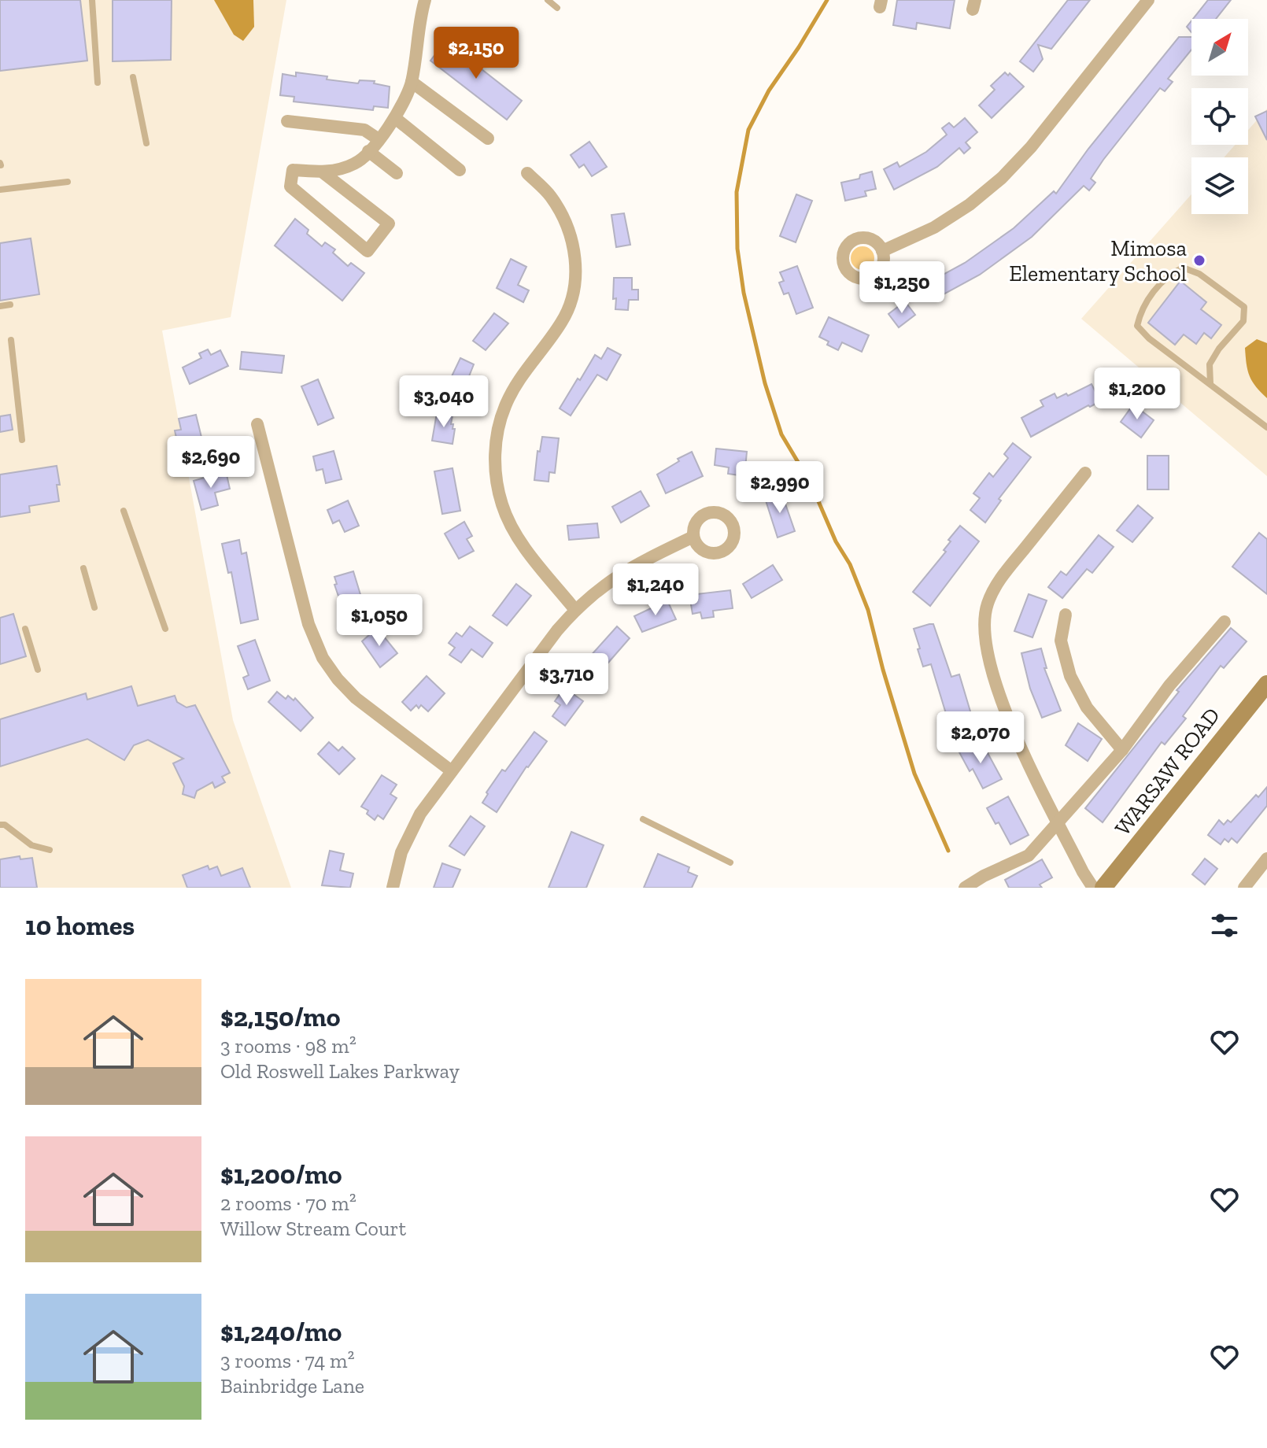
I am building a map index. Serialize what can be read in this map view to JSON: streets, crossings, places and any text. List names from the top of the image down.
{
  "streets": {
    "street": ["WARSAW ROAD"]
  },
  "places": ["Mimosa Elementary School"],
  "north": "top right",
  "page": {
    "price": [
      "$2,150",
      "$1,250",
      "$1,200",
      "$3,040",
      "$2,690",
      "$2,990",
      "$1,240",
      "$1,050",
      "$3,710",
      "$2,070"
    ],
    "heading": "10 homes",
    "list": [
      {
        "name": "$2,150/mo",
        "note": "3 rooms · 98 m² · Old Roswell Lakes Parkway"
      },
      {
        "name": "$1,200/mo",
        "note": "2 rooms · 70 m² · Willow Stream Court"
      },
      {
        "name": "$1,240/mo",
        "note": "3 rooms · 74 m² · Bainbridge Lane"
      }
    ]
  }
}
